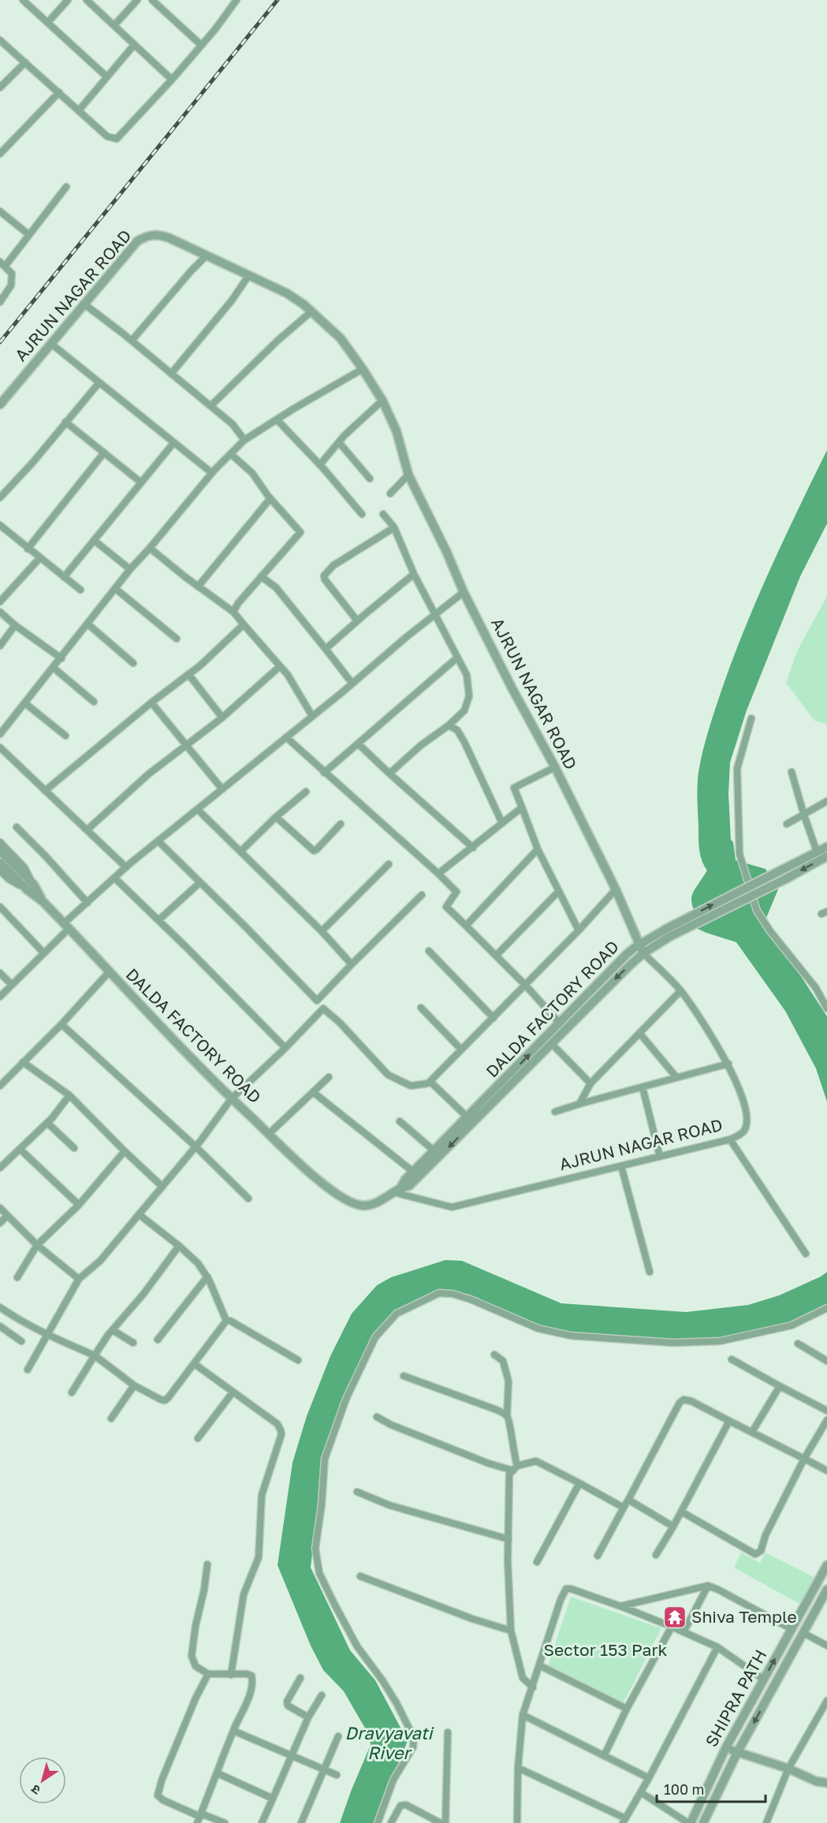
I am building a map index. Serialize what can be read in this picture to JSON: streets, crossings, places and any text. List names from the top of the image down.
{
  "streets": {
    "street": ["AJRUN NAGAR ROAD", "DALDA FACTORY ROAD", "SHIPRA PATH"]
  },
  "crossings": [
    ["AJRUN NAGAR ROAD", "DALDA FACTORY ROAD"]
  ],
  "water": ["Dravyavati River"],
  "parks": ["Sector 153 Park"],
  "places": {
    "temple": ["Shiva Temple"]
  },
  "scale_bar": "100 m",
  "north": "bottom left"
}
